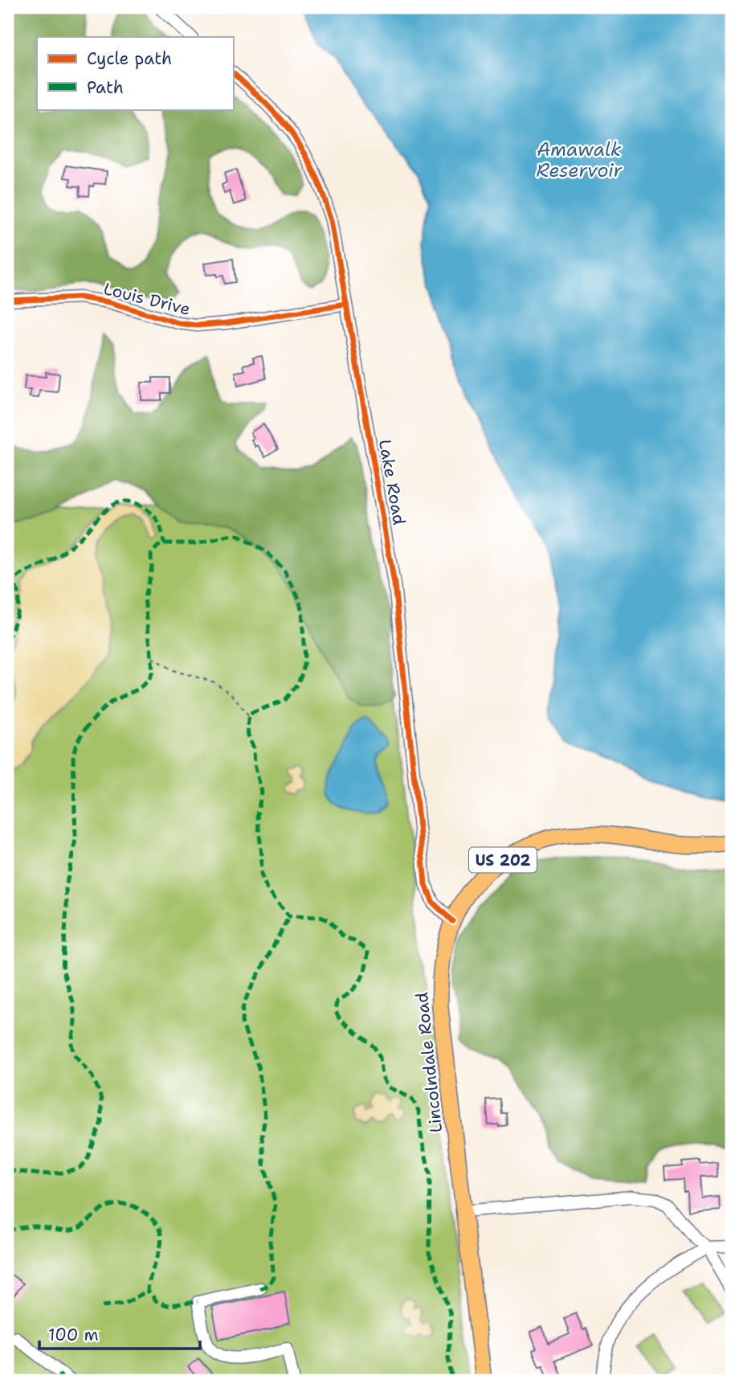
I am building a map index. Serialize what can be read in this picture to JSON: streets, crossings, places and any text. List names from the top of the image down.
{
  "streets": {
    "main road": ["US 202", "Lincolndale Road"],
    "street": ["Louis Drive", "Lake Road"]
  },
  "crossings": [
    ["Louis Drive", "Lake Road"],
    ["Lake Road", "Lincolndale Road"]
  ],
  "water": ["Amawalk Reservoir"],
  "legend": ["Cycle path", "Path"],
  "scale_bar": "100 m"
}
